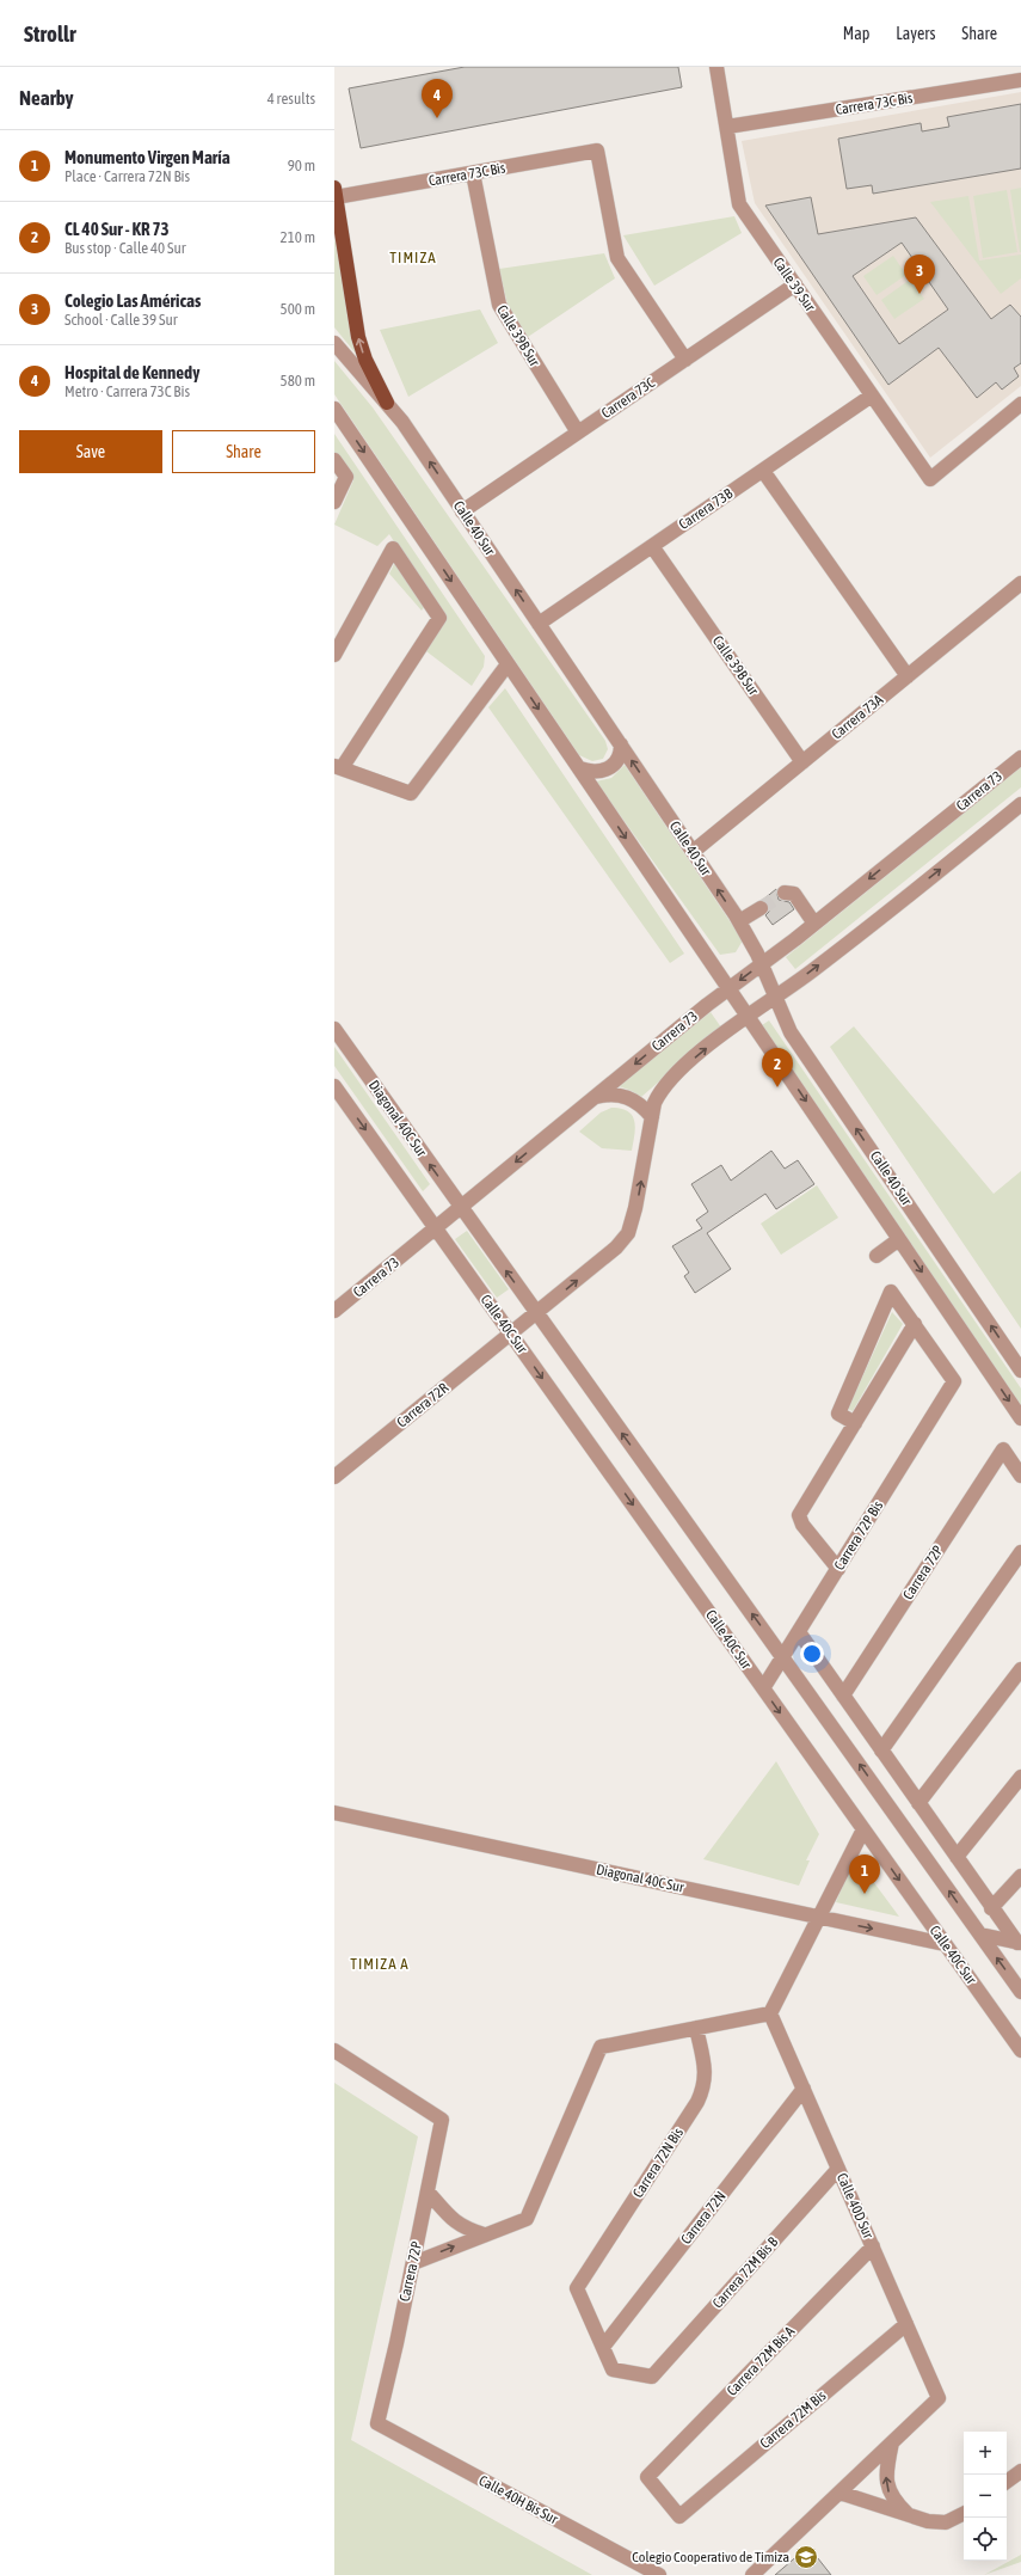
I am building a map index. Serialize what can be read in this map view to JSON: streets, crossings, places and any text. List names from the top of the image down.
{
  "streets": {
    "street": [
      "Carrera 73C Bis",
      "Calle 39 Sur",
      "Calle 39B Sur",
      "Carrera 73C",
      "Carrera 73B",
      "Calle 40 Sur",
      "Carrera 73A",
      "Carrera 73",
      "Diagonal 40C Sur",
      "Calle 40C Sur",
      "Carrera 72R",
      "Carrera 72P Bis",
      "Carrera 72P",
      "Carrera 72N Bis",
      "Calle 40D Sur",
      "Carrera 72N",
      "Carrera 72M Bis B",
      "Carrera 72M Bis A",
      "Carrera 72M Bis",
      "Calle 40H Bis Sur"
    ]
  },
  "crossings": [
    ["Carrera 73C Bis", "Calle 39 Sur"],
    ["Carrera 73C Bis", "Calle 39B Sur"],
    ["Carrera 73C Bis", "Carrera 73C"],
    ["Calle 39 Sur", "Carrera 73C"],
    ["Calle 39 Sur", "Carrera 73B"],
    ["Calle 39B Sur", "Carrera 73C"],
    ["Calle 39B Sur", "Carrera 73B"],
    ["Calle 39B Sur", "Carrera 73A"],
    ["Carrera 73C", "Calle 40 Sur"],
    ["Carrera 73B", "Calle 40 Sur"],
    ["Calle 40 Sur", "Carrera 73A"],
    ["Calle 40 Sur", "Carrera 73"],
    ["Carrera 73", "Diagonal 40C Sur"],
    ["Carrera 73", "Calle 40C Sur"],
    ["Diagonal 40C Sur", "Calle 40C Sur"],
    ["Calle 40C Sur", "Carrera 72R"],
    ["Calle 40C Sur", "Carrera 72P Bis"],
    ["Carrera 72P", "Calle 40H Bis Sur"],
    ["Carrera 72N Bis", "Carrera 72N"],
    ["Carrera 72N Bis", "Carrera 72M Bis B"],
    ["Calle 40D Sur", "Carrera 72N"],
    ["Calle 40D Sur", "Carrera 72M Bis B"],
    ["Calle 40D Sur", "Carrera 72M Bis A"],
    ["Calle 40D Sur", "Carrera 72M Bis"],
    ["Carrera 72N", "Carrera 72M Bis B"],
    ["Carrera 72M Bis A", "Carrera 72M Bis"]
  ],
  "districts": ["TIMIZA", "TIMIZA A"],
  "places": {
    "school or university": ["Colegio Cooperativo de Timiza"]
  },
  "page": {
    "header": "Strollr",
    "nav": ["Map", "Layers", "Share"],
    "heading": ["Nearby", "4 results"],
    "pins": [
      "4",
      "3",
      "2",
      "1"
    ],
    "list": [
      {
        "mark": "1",
        "name": "Monumento Virgen María",
        "note": "Place · Carrera 72N Bis",
        "value": "90 m"
      },
      {
        "mark": "2",
        "name": "CL 40 Sur - KR 73",
        "note": "Bus stop · Calle 40 Sur",
        "value": "210 m"
      },
      {
        "mark": "3",
        "name": "Colegio Las Américas",
        "note": "School · Calle 39 Sur",
        "value": "500 m"
      },
      {
        "mark": "4",
        "name": "Hospital de Kennedy",
        "note": "Metro · Carrera 73C Bis",
        "value": "580 m"
      }
    ],
    "buttons": ["Save", "Share"],
    "map_buttons": ["+", "−"]
  }
}
